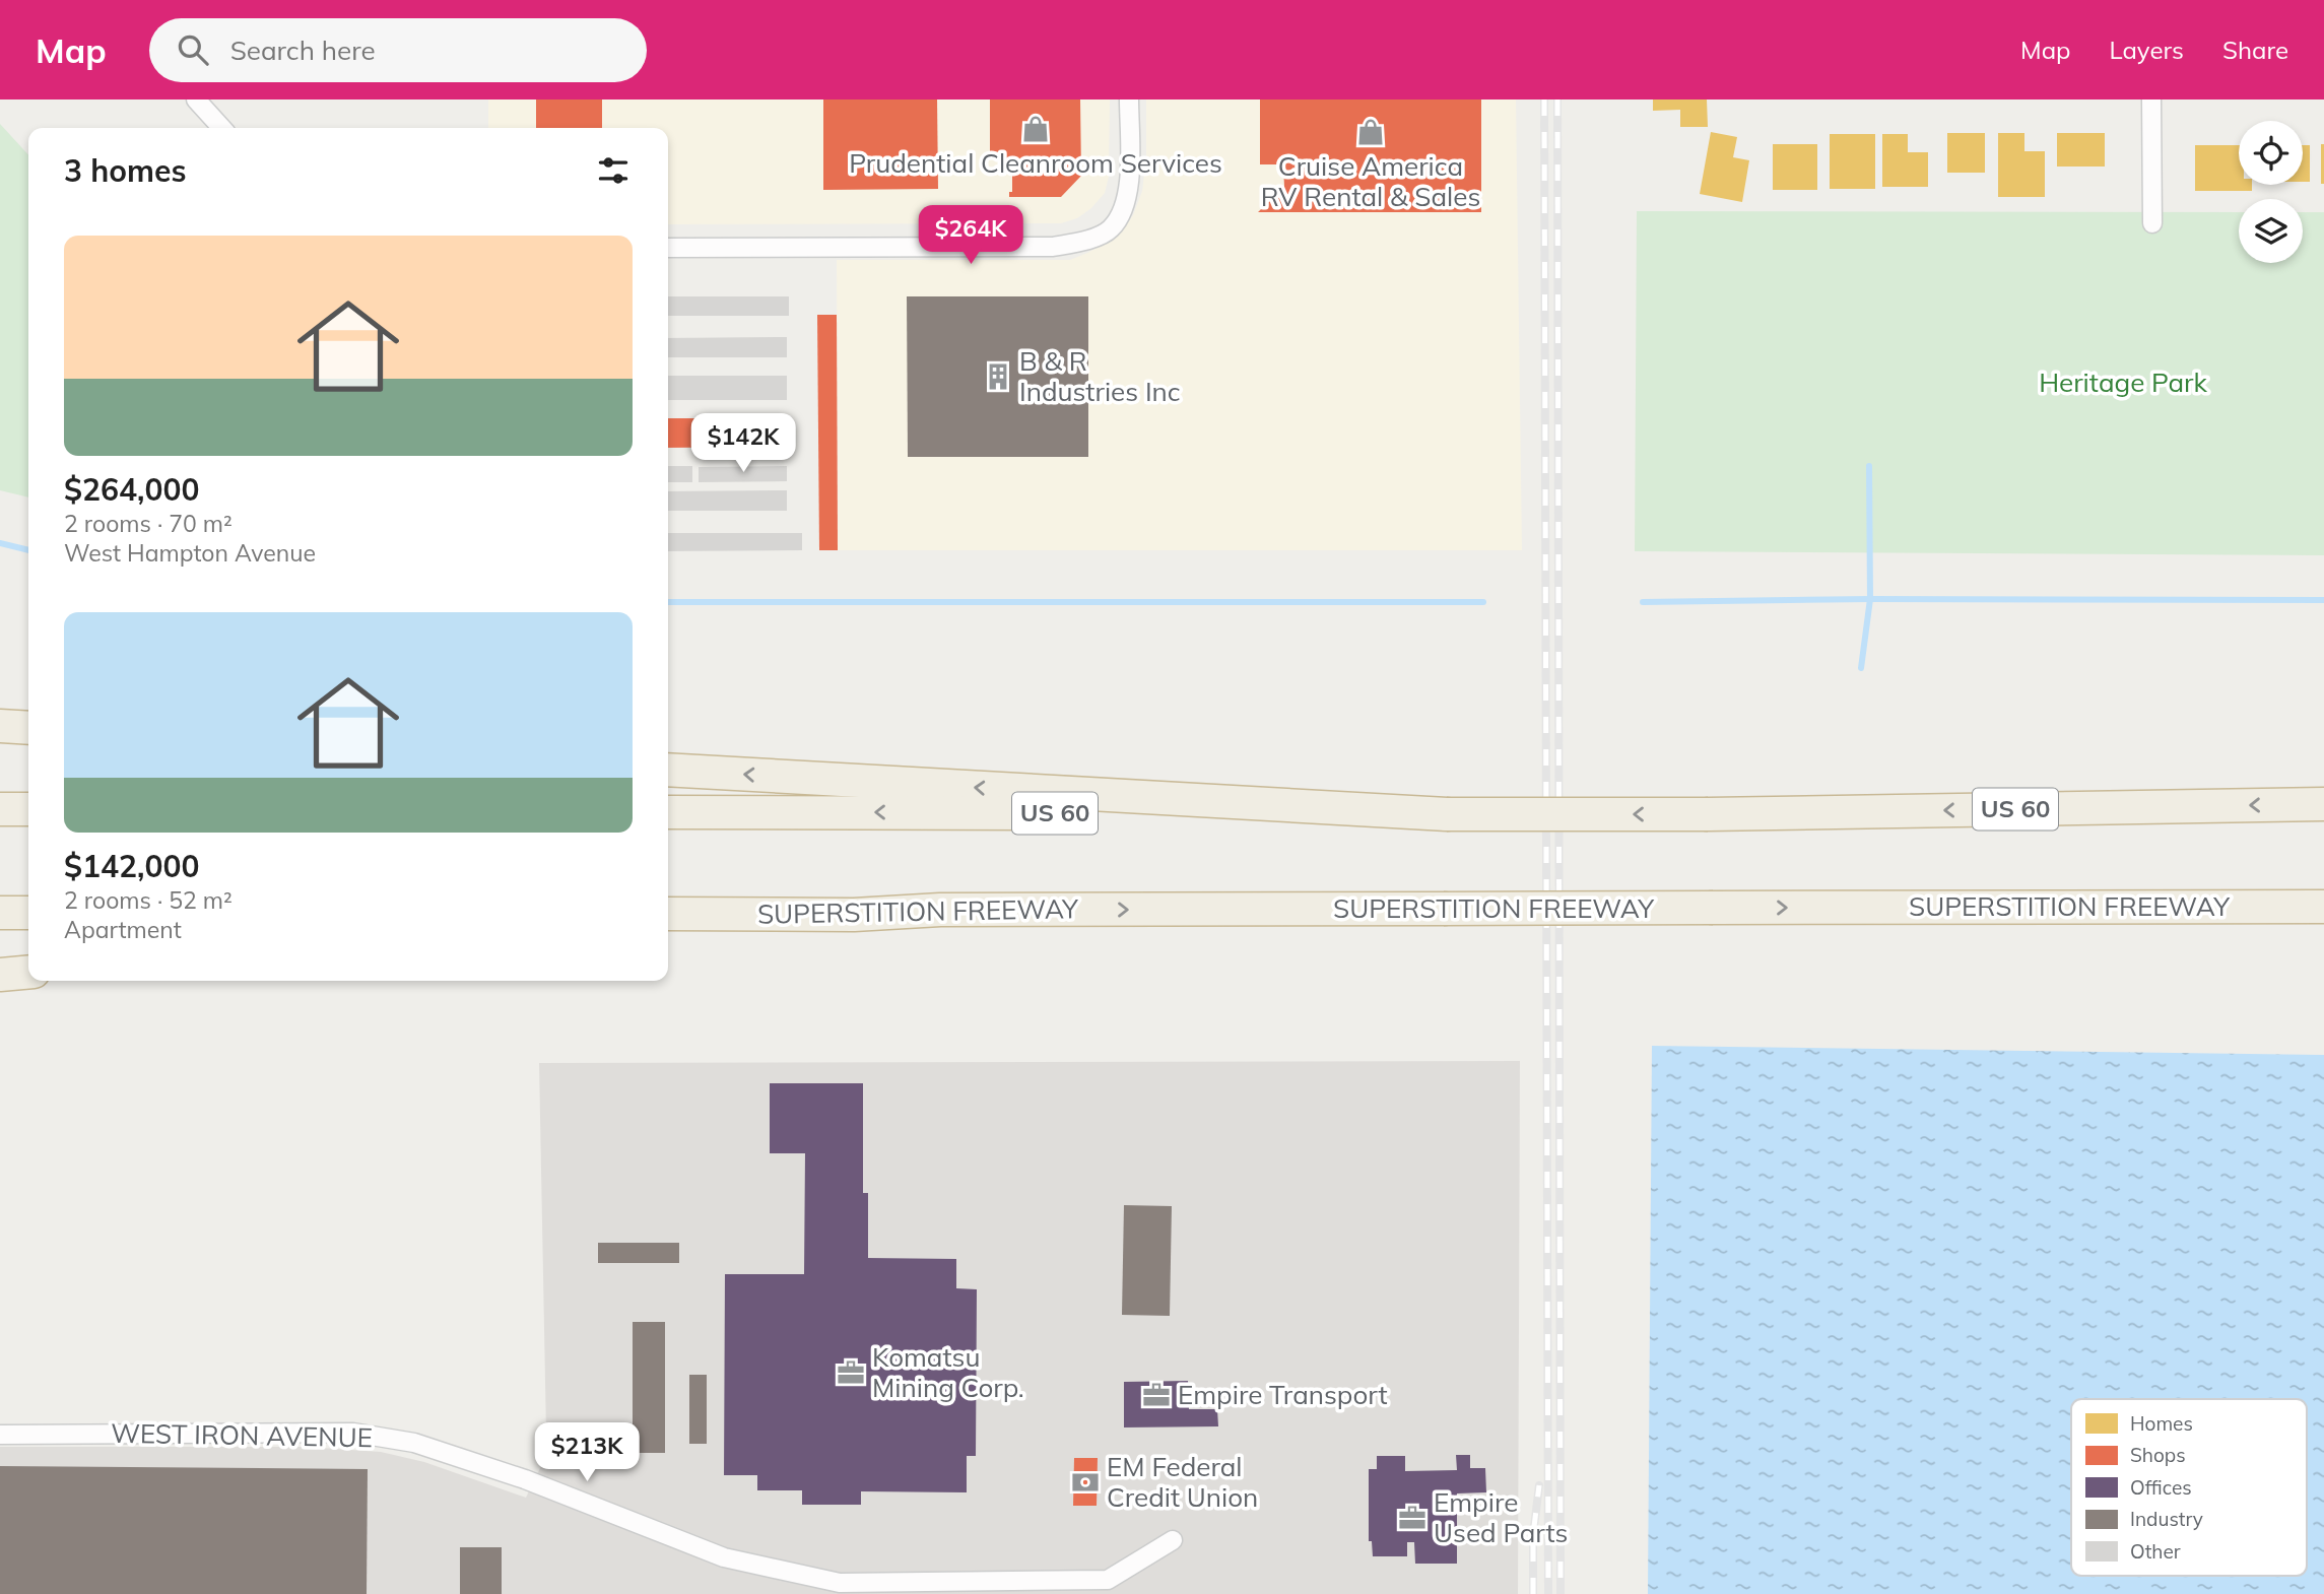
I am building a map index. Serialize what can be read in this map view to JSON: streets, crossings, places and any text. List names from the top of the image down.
{
  "streets": {
    "highway": ["US 60", "SUPERSTITION FREEWAY"],
    "street": ["WEST IRON AVENUE"]
  },
  "parks": ["Heritage Park"],
  "places": {
    "shop": ["Prudential Cleanroom Services", "Cruise America RV Rental & Sales"],
    "building": ["B & R Industries Inc"],
    "office": ["Komatsu Mining Corp.", "Empire Transport", "Empire Used Parts"],
    "bank": ["EM Federal Credit Union"]
  },
  "legend": [
    "Homes",
    "Shops",
    "Offices",
    "Industry",
    "Other"
  ],
  "page": {
    "header": "Map",
    "search": "Search here",
    "nav": ["Map", "Layers", "Share"],
    "heading": "3 homes",
    "price": ["$264K", "$142K", "$213K"],
    "list": [
      {
        "name": "$264,000",
        "note": "2 rooms · 70 m² · West Hampton Avenue"
      },
      {
        "name": "$142,000",
        "note": "2 rooms · 52 m² · Apartment"
      }
    ]
  }
}
